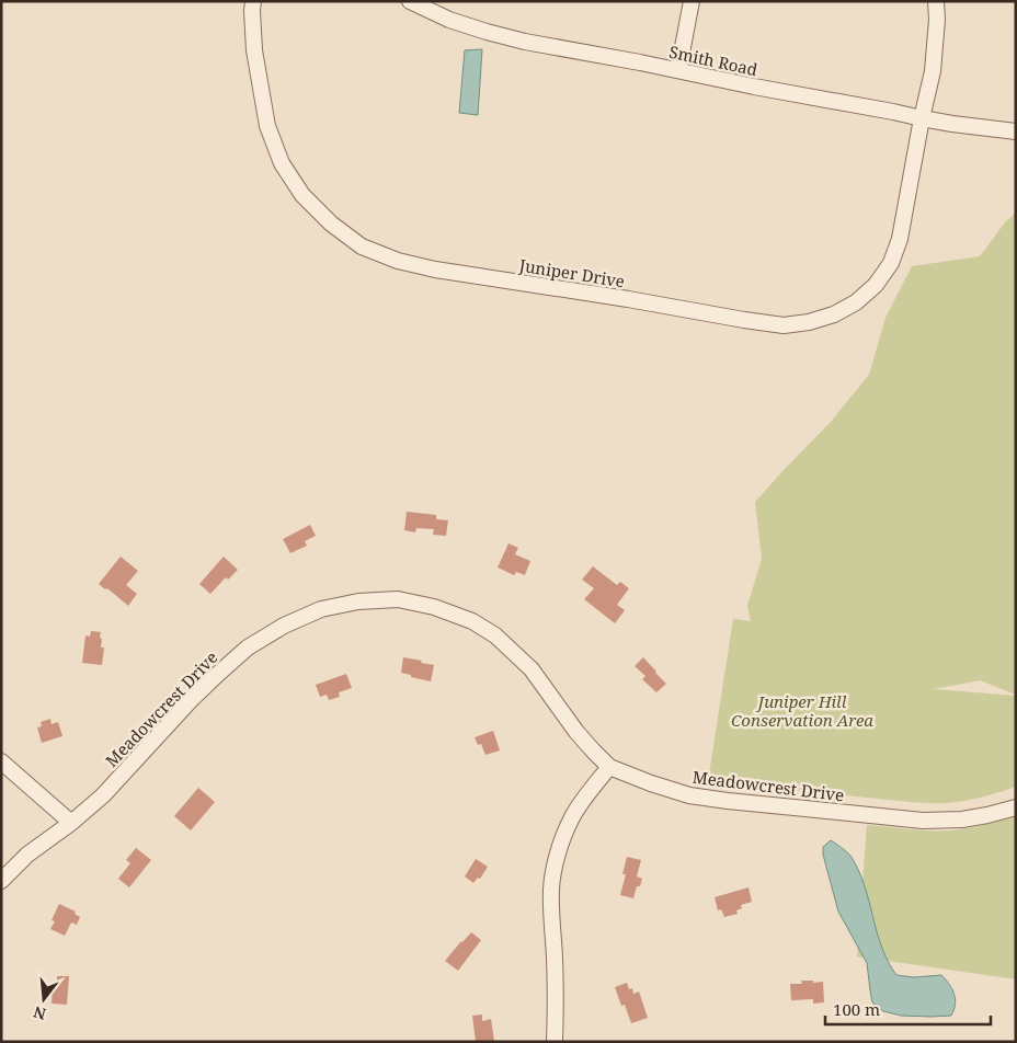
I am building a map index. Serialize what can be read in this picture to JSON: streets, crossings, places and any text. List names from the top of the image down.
{
  "streets": {
    "street": ["Smith Road", "Juniper Drive", "Meadowcrest Drive"]
  },
  "crossings": [
    ["Smith Road", "Juniper Drive"]
  ],
  "parks": ["Juniper Hill Conservation Area"],
  "scale_bar": "100 m",
  "north": "bottom"
}
